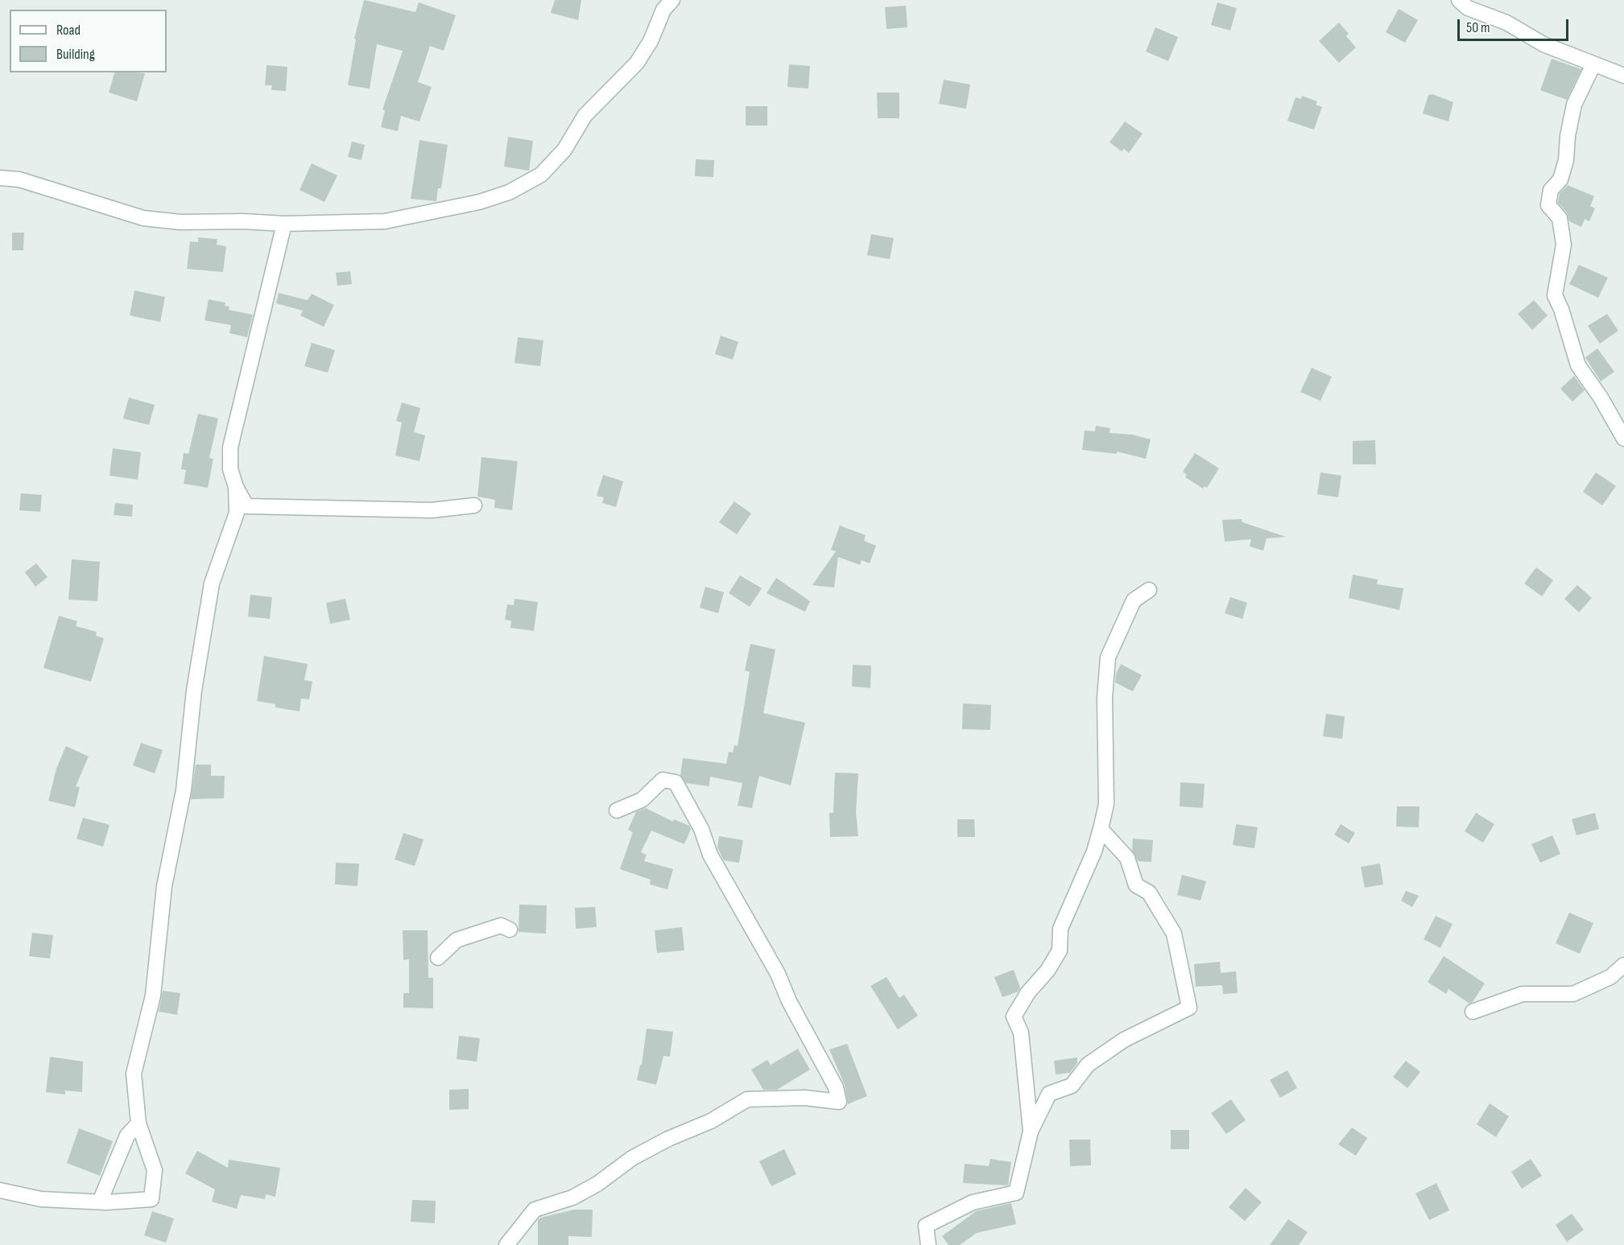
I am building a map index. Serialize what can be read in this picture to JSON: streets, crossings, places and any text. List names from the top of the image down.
{
  "legend": ["Road", "Building"],
  "scale_bar": "50 m"
}
